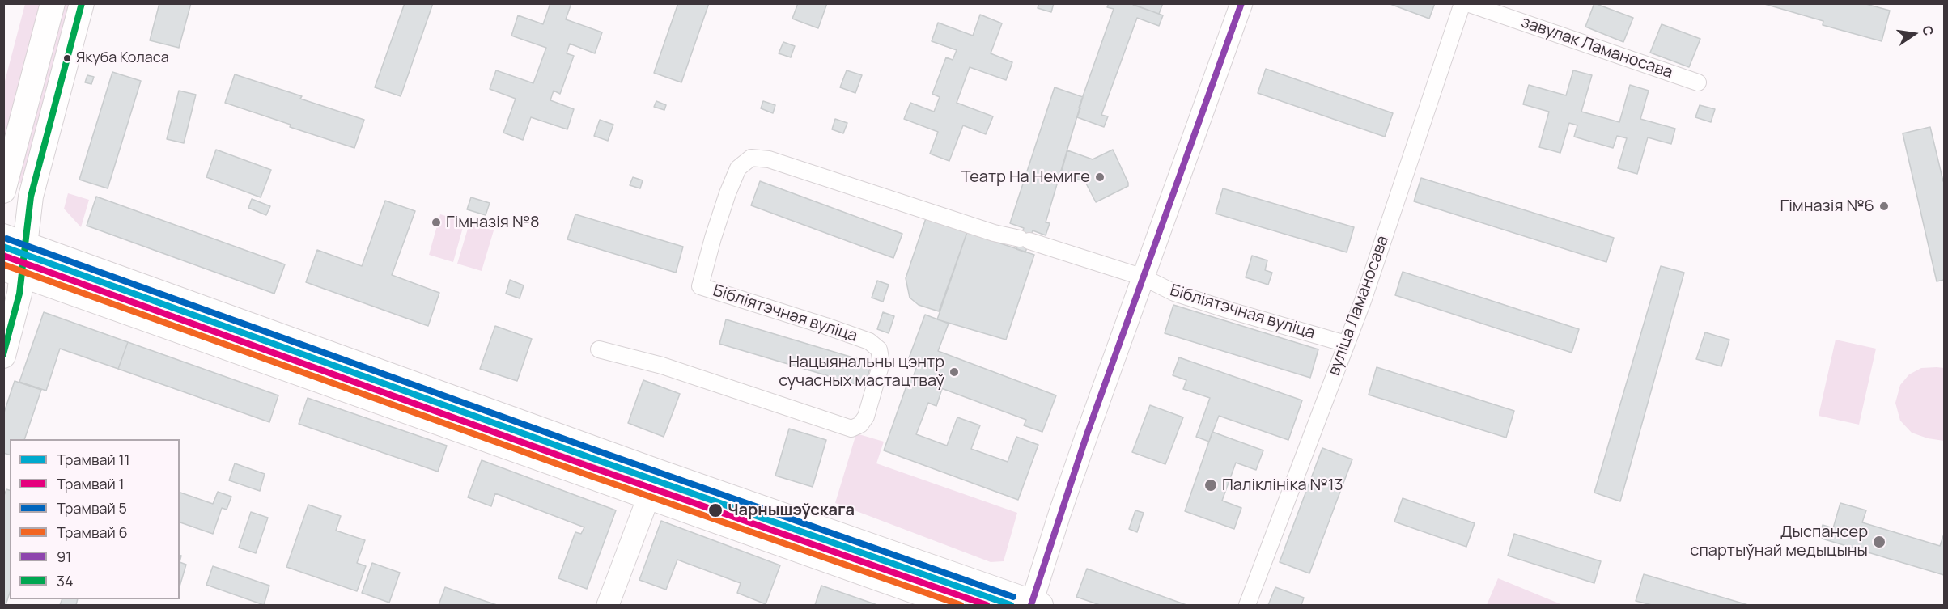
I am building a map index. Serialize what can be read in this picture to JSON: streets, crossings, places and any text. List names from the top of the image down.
{
  "streets": {
    "street": ["завулак Ламаносава", "вуліца Ламаносава", "Бібліятэчная вуліца"]
  },
  "crossings": [
    ["вуліца Ламаносава", "Бібліятэчная вуліца"]
  ],
  "places": [
    "Якуба Коласа",
    "Театр На Немиге",
    "Гімназія №6",
    "Гімназія №8",
    "Нацыянальны цэнтр сучасных мастацтваў",
    "Паліклініка №13",
    "Чарнышэўскага",
    "Дыспансер спартыўнай медыцыны"
  ],
  "lines": [
    "transit line 91",
    "transit line 34",
    "tram line 5",
    "tram line 11",
    "tram line 1",
    "tram line 6"
  ],
  "legend": [
    "Трамвай 11",
    "Трамвай 1",
    "Трамвай 5",
    "Трамвай 6",
    "91",
    "34"
  ],
  "north": "right"
}
